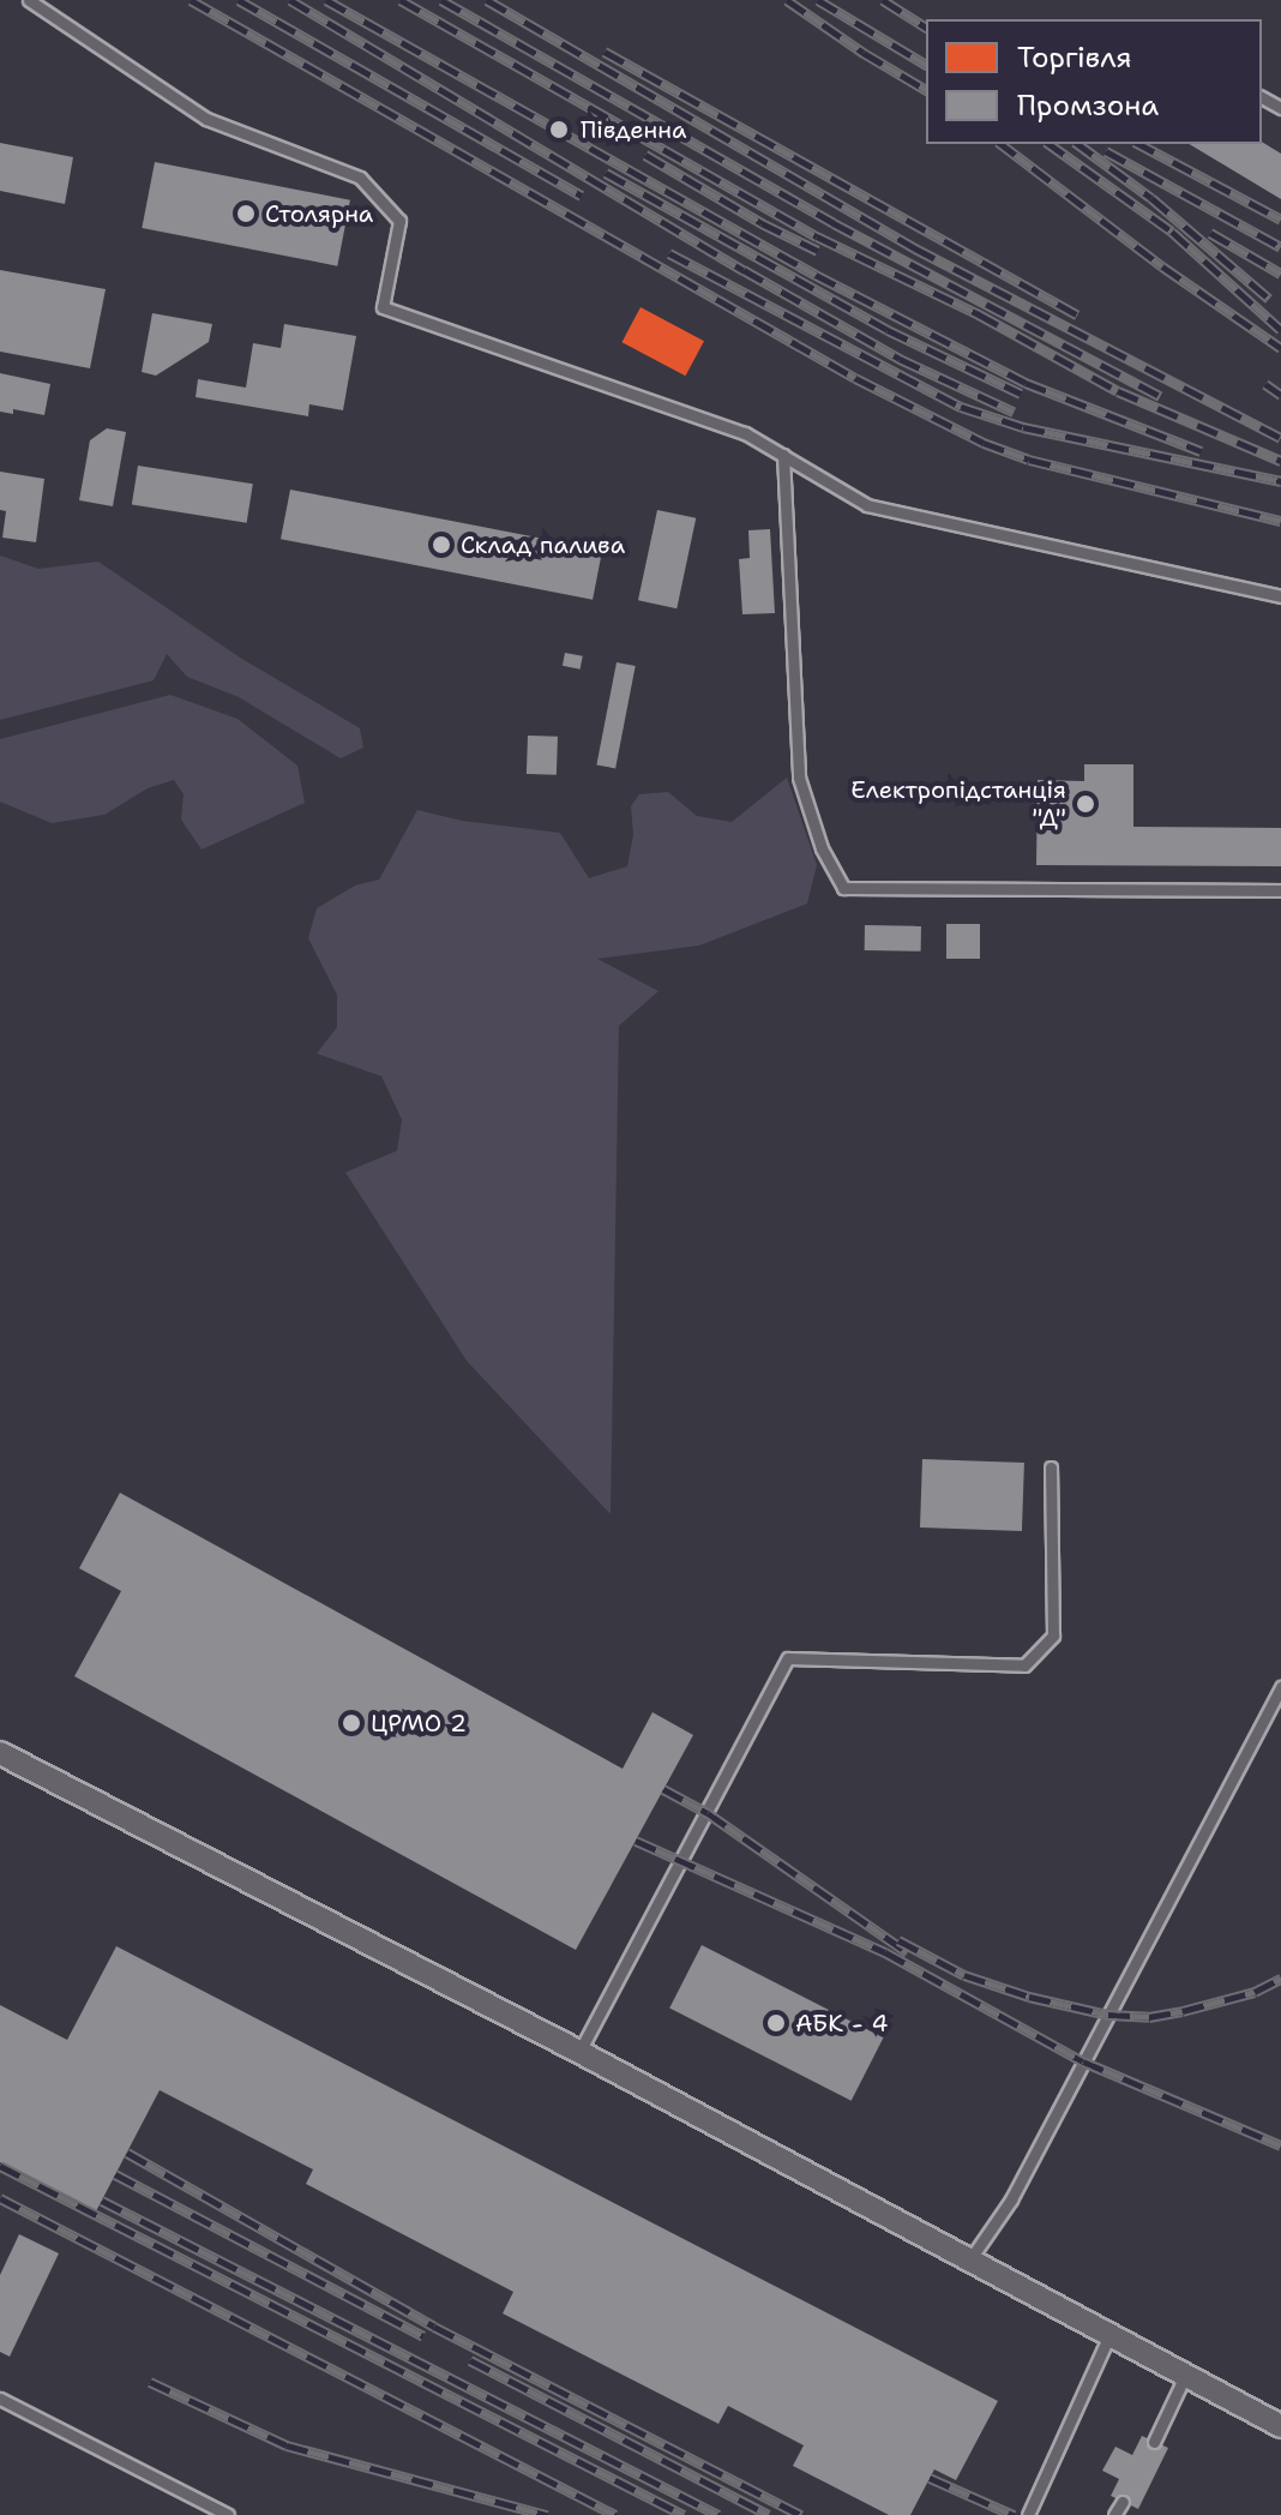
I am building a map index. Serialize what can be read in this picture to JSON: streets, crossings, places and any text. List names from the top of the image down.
{
  "places": [
    "Південна",
    "Столярна",
    "Склад палива",
    "Електропідстанція \"Д\"",
    "ЦРМО 2",
    "АБК - 4"
  ],
  "legend": ["Торгівля", "Промзона"]
}
